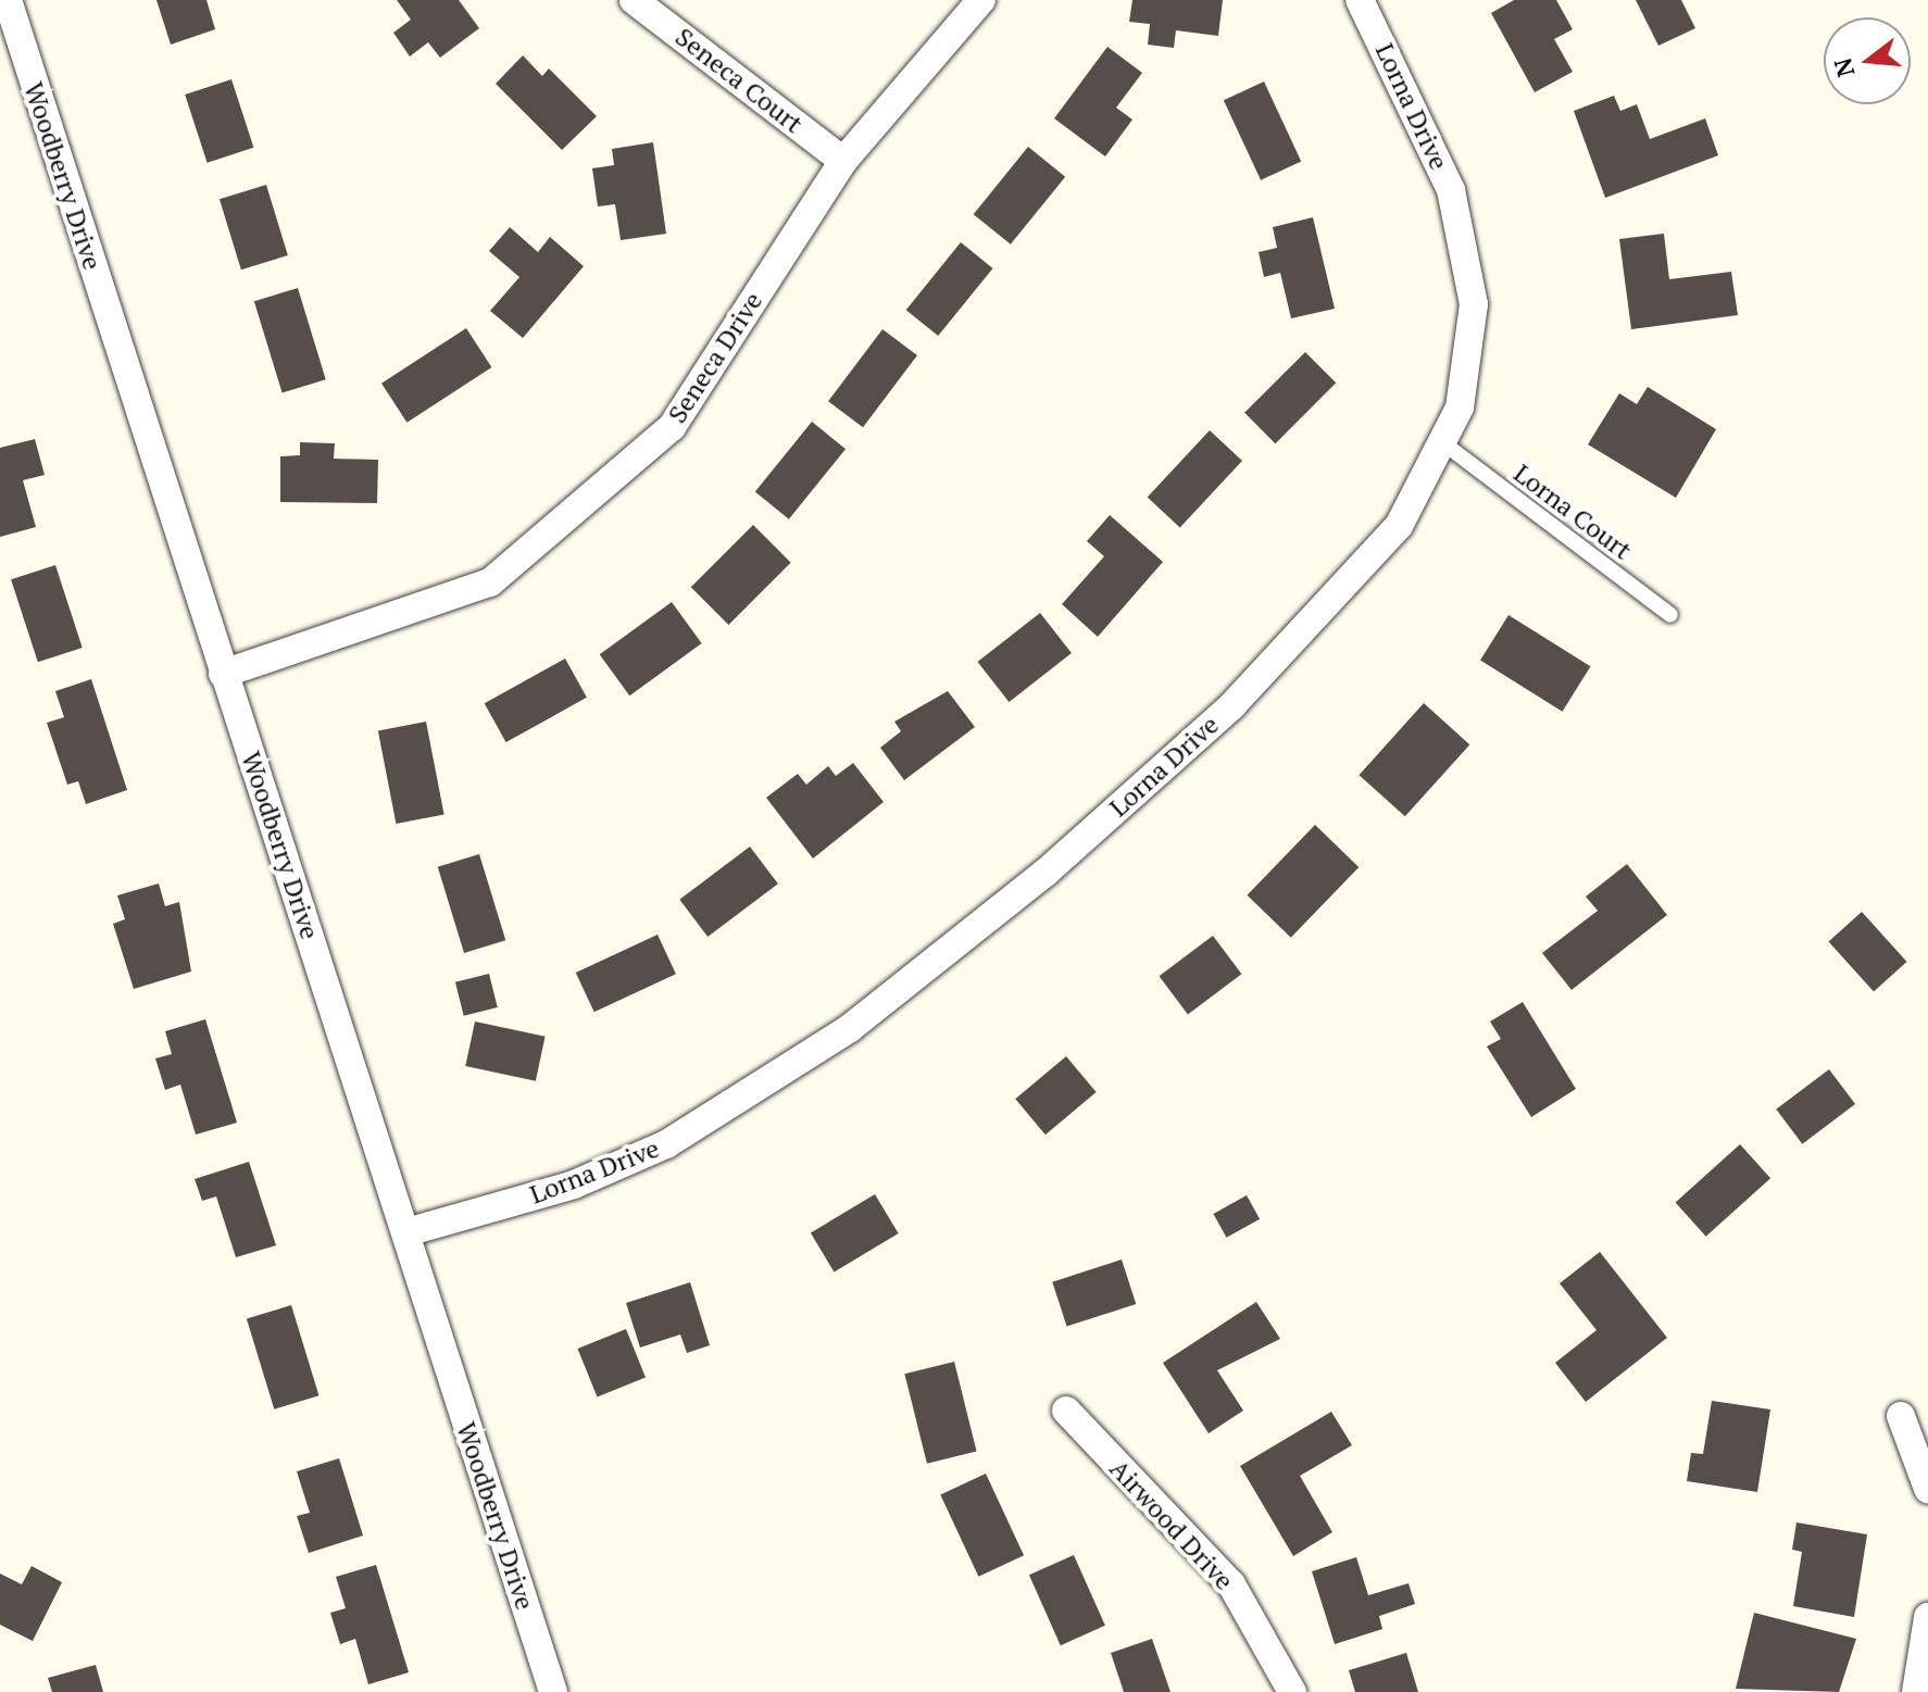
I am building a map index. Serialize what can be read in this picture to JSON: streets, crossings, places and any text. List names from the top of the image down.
{
  "streets": {
    "street": [
      "Seneca Court",
      "Lorna Drive",
      "Woodberry Drive",
      "Seneca Drive",
      "Airwood Drive"
    ],
    "lane": ["Lorna Court"]
  },
  "crossings": [
    ["Seneca Court", "Seneca Drive"],
    ["Lorna Drive", "Woodberry Drive"],
    ["Lorna Drive", "Lorna Court"],
    ["Woodberry Drive", "Seneca Drive"]
  ],
  "north": "left"
}
